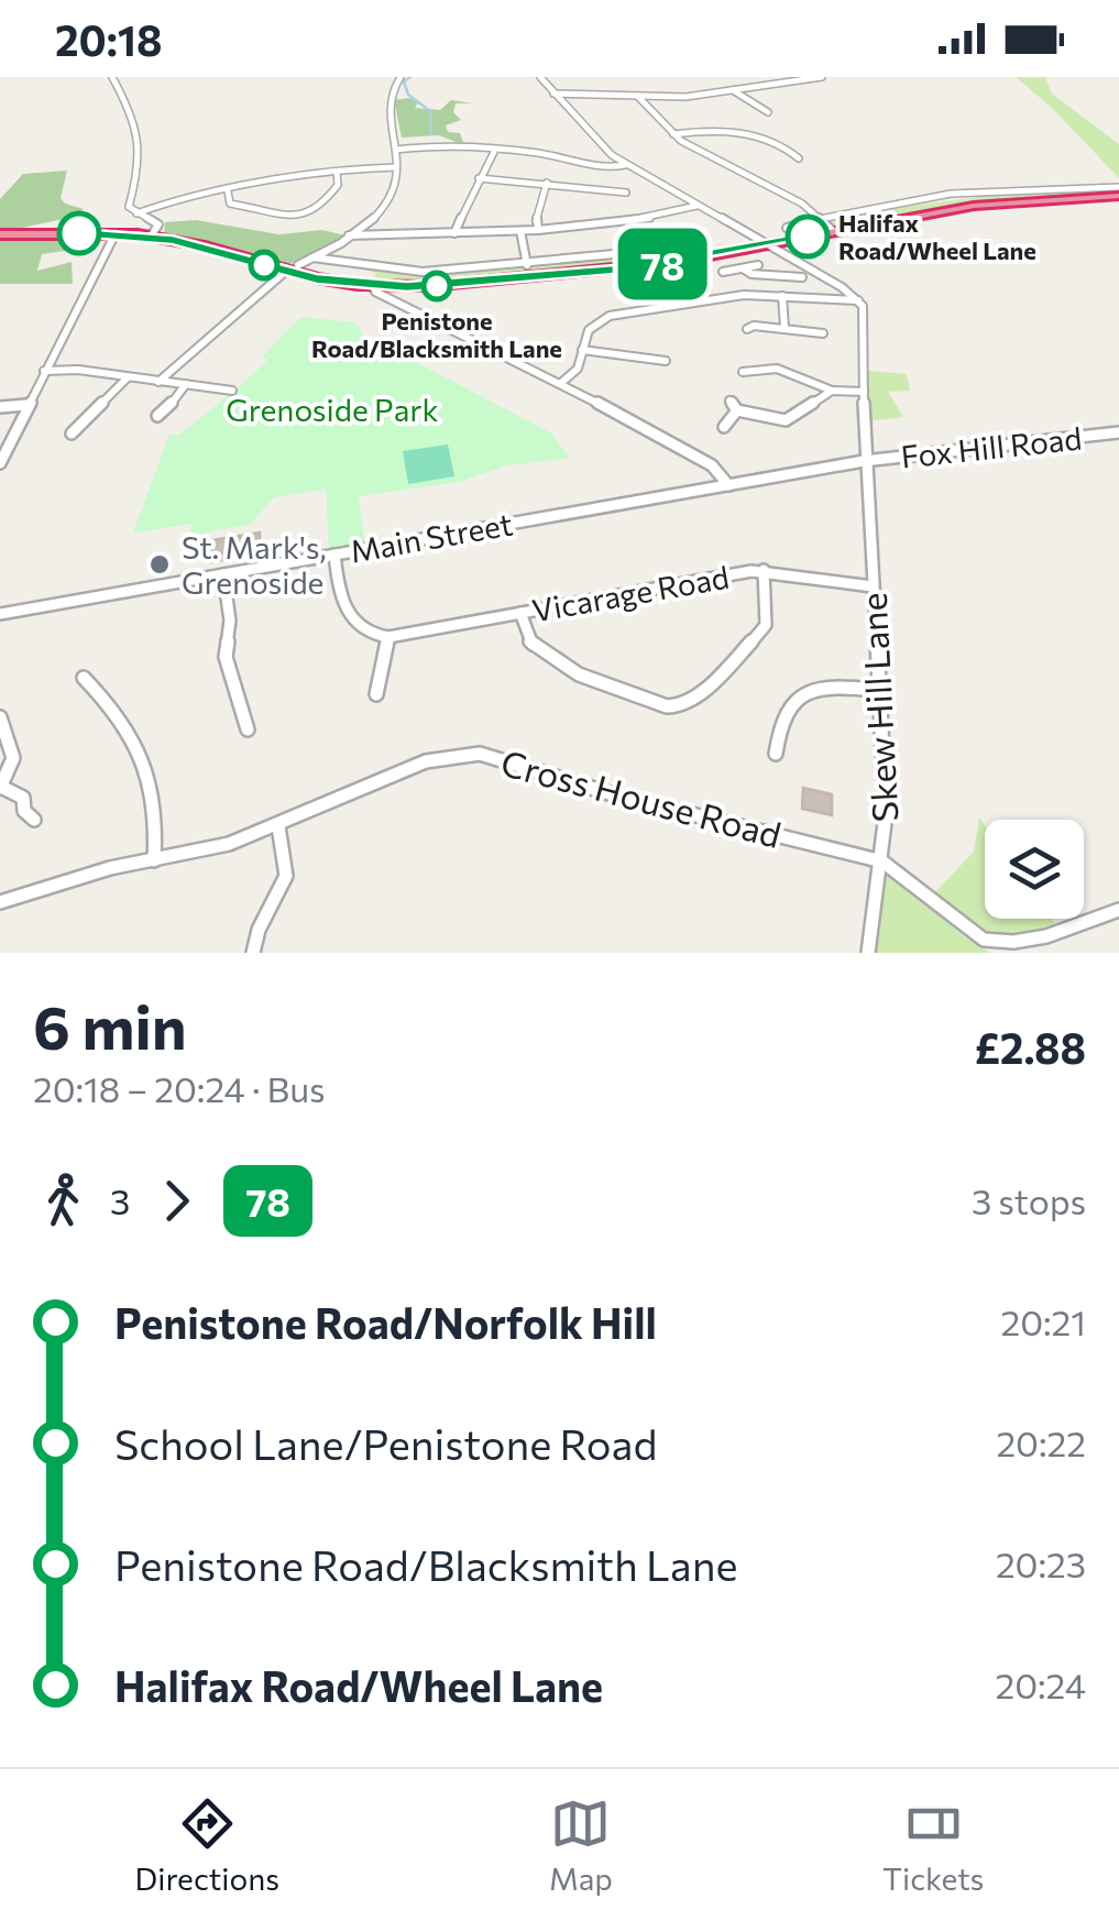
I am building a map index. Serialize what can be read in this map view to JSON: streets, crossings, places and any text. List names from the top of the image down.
{
  "streets": {
    "street": [
      "Fox Hill Road",
      "Main Street",
      "Vicarage Road",
      "Skew Hill Lane",
      "Cross House Road"
    ]
  },
  "crossings": [
    ["Fox Hill Road", "Main Street"],
    ["Fox Hill Road", "Skew Hill Lane"],
    ["Main Street", "Skew Hill Lane"],
    ["Vicarage Road", "Skew Hill Lane"],
    ["Skew Hill Lane", "Cross House Road"]
  ],
  "parks": ["Grenoside Park"],
  "places": ["Halifax Road/Wheel Lane", "Penistone Road/Blacksmith Lane", "St. Mark's, Grenoside"],
  "lines": ["bus line 78"],
  "page": {
    "status": "20:18",
    "on_map": "78",
    "heading": ["6 min", "20:18 – 20:24 · Bus", "£2.88"],
    "legs": ["3", "78", "3 stops"],
    "list": [
      {
        "name": "Penistone Road/Norfolk Hill",
        "value": "20:21"
      },
      {
        "name": "School Lane/Penistone Road",
        "value": "20:22"
      },
      {
        "name": "Penistone Road/Blacksmith Lane",
        "value": "20:23"
      },
      {
        "name": "Halifax Road/Wheel Lane",
        "value": "20:24"
      }
    ],
    "tabs": ["Directions", "Map", "Tickets"]
  }
}
